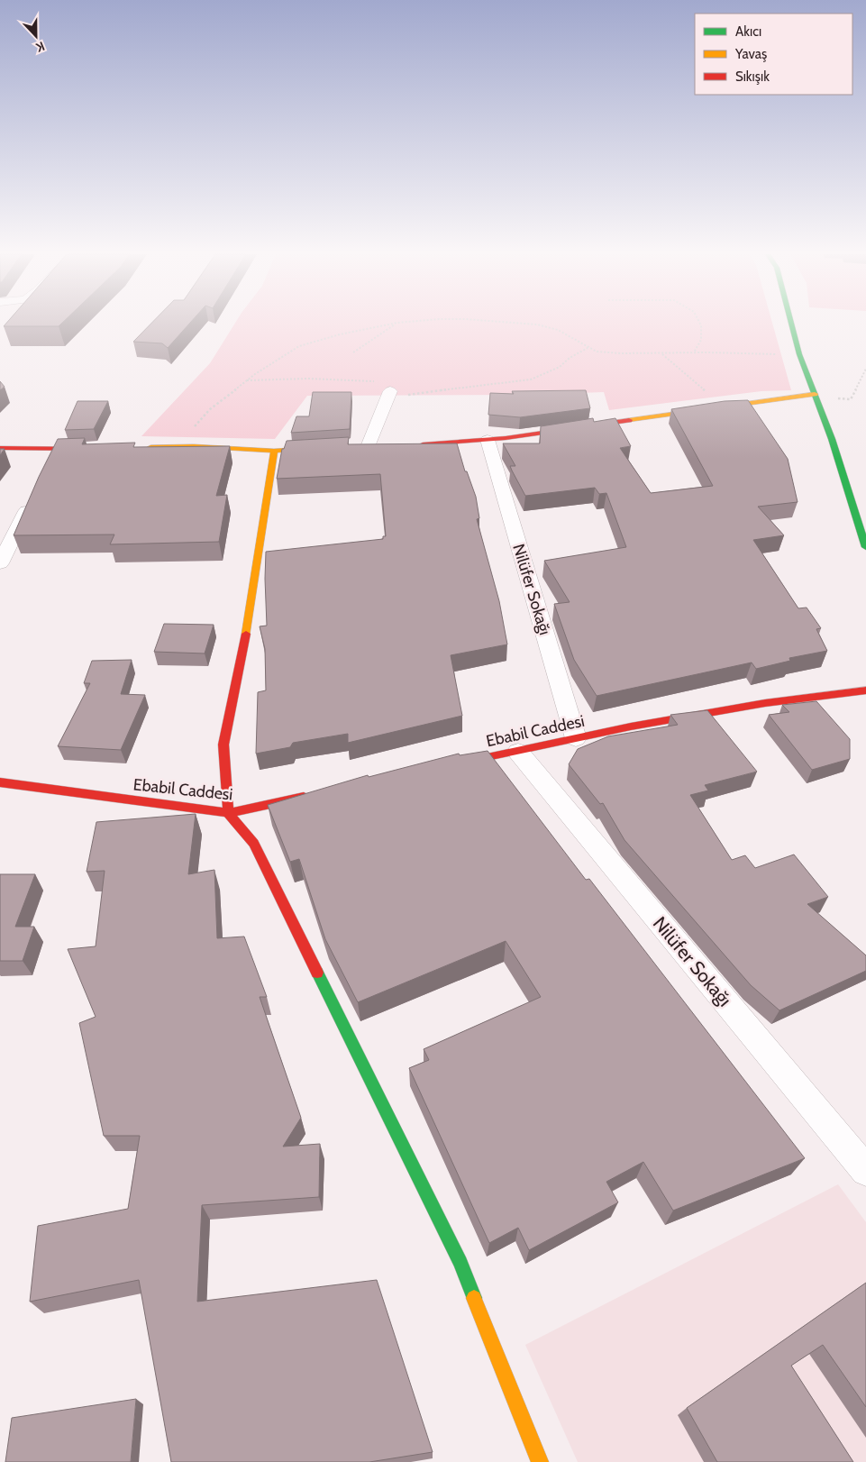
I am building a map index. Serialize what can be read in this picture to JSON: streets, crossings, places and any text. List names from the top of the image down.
{
  "streets": {
    "street": ["Nilüfer Sokağı", "Ebabil Caddesi"]
  },
  "crossings": [
    ["Nilüfer Sokağı", "Ebabil Caddesi"]
  ],
  "legend": ["Akıcı", "Yavaş", "Sıkışık"],
  "north": "bottom"
}
